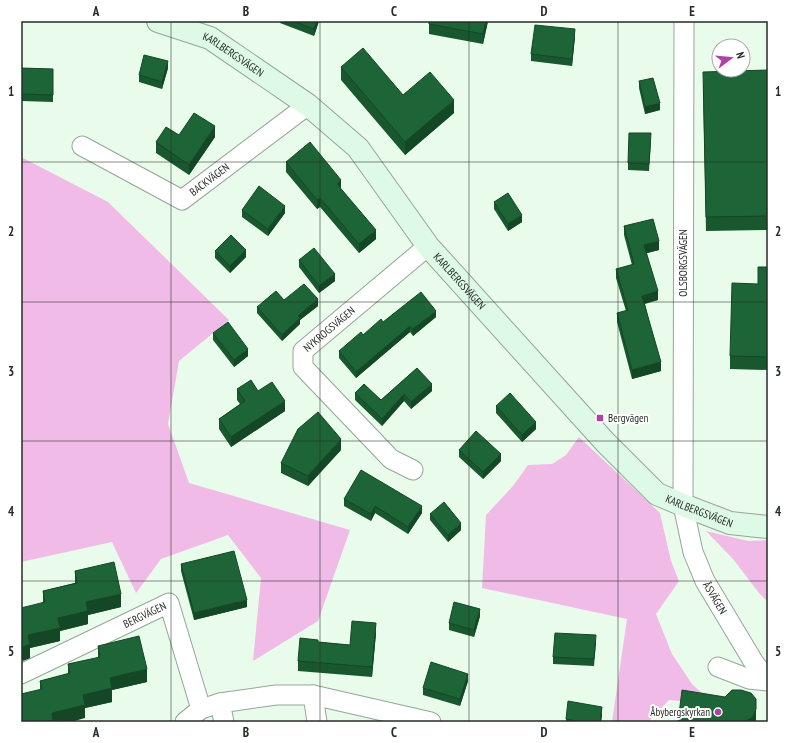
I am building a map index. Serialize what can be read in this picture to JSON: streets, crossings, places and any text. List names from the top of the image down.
{
  "streets": {
    "street": [
      "KARLBERGSVÄGEN",
      "BACKVÄGEN",
      "OLSBORGSVÄGEN",
      "NYKROGSVÄGEN",
      "ÅSVÄGEN",
      "BERGVÄGEN"
    ]
  },
  "crossings": [
    ["KARLBERGSVÄGEN", "BACKVÄGEN"],
    ["KARLBERGSVÄGEN", "OLSBORGSVÄGEN"],
    ["KARLBERGSVÄGEN", "NYKROGSVÄGEN"],
    ["KARLBERGSVÄGEN", "ÅSVÄGEN"],
    ["OLSBORGSVÄGEN", "ÅSVÄGEN"]
  ],
  "places": {
    "transit": ["Bergvägen"],
    "other": ["Åbybergskyrkan"]
  },
  "north": "right",
  "grid": {
    "columns": [
      "A",
      "B",
      "C",
      "D",
      "E"
    ],
    "rows": [
      "1",
      "2",
      "3",
      "4",
      "5"
    ]
  }
}
